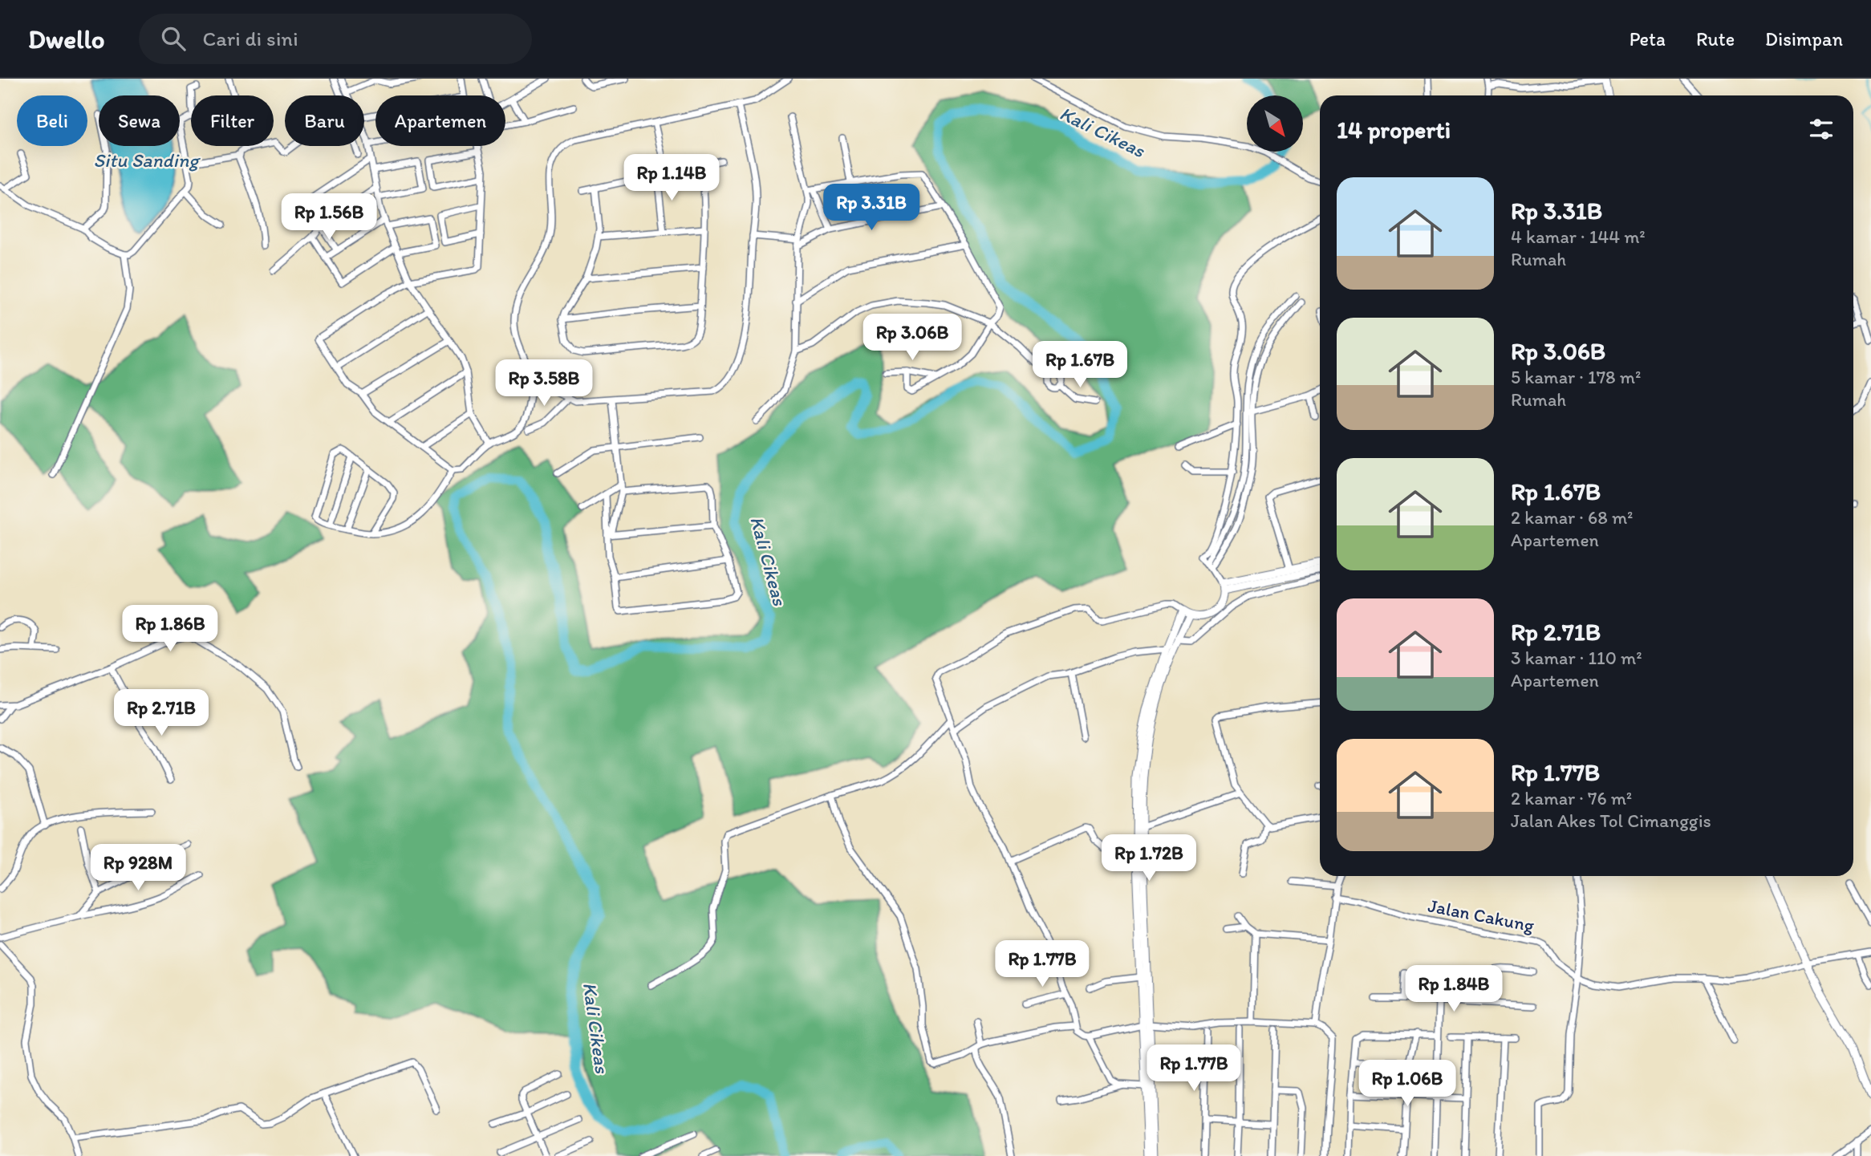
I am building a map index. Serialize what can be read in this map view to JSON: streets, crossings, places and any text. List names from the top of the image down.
{
  "streets": {
    "street": ["Jalan Cakung"]
  },
  "water": ["Kali Cikeas", "Situ Sanding"],
  "north": "bottom right",
  "page": {
    "header": "Dwello",
    "search": "Cari di sini",
    "nav": ["Peta", "Rute", "Disimpan"],
    "chip": [
      "Beli",
      "Sewa",
      "Filter",
      "Baru",
      "Apartemen"
    ],
    "heading": "14 properti",
    "price": [
      "Rp 1.14B",
      "Rp 3.31B",
      "Rp 1.56B",
      "Rp 3.06B",
      "Rp 1.67B",
      "Rp 3.58B",
      "Rp 1.86B",
      "Rp 2.71B",
      "Rp 1.72B",
      "Rp 928M",
      "Rp 1.77B",
      "Rp 1.84B",
      "Rp 1.77B",
      "Rp 1.06B"
    ],
    "list": [
      {
        "name": "Rp 3.31B",
        "note": "4 kamar · 144 m² · Rumah"
      },
      {
        "name": "Rp 3.06B",
        "note": "5 kamar · 178 m² · Rumah"
      },
      {
        "name": "Rp 1.67B",
        "note": "2 kamar · 68 m² · Apartemen"
      },
      {
        "name": "Rp 2.71B",
        "note": "3 kamar · 110 m² · Apartemen"
      },
      {
        "name": "Rp 1.77B",
        "note": "2 kamar · 76 m² · Jalan Akes Tol Cimanggis"
      }
    ]
  }
}
